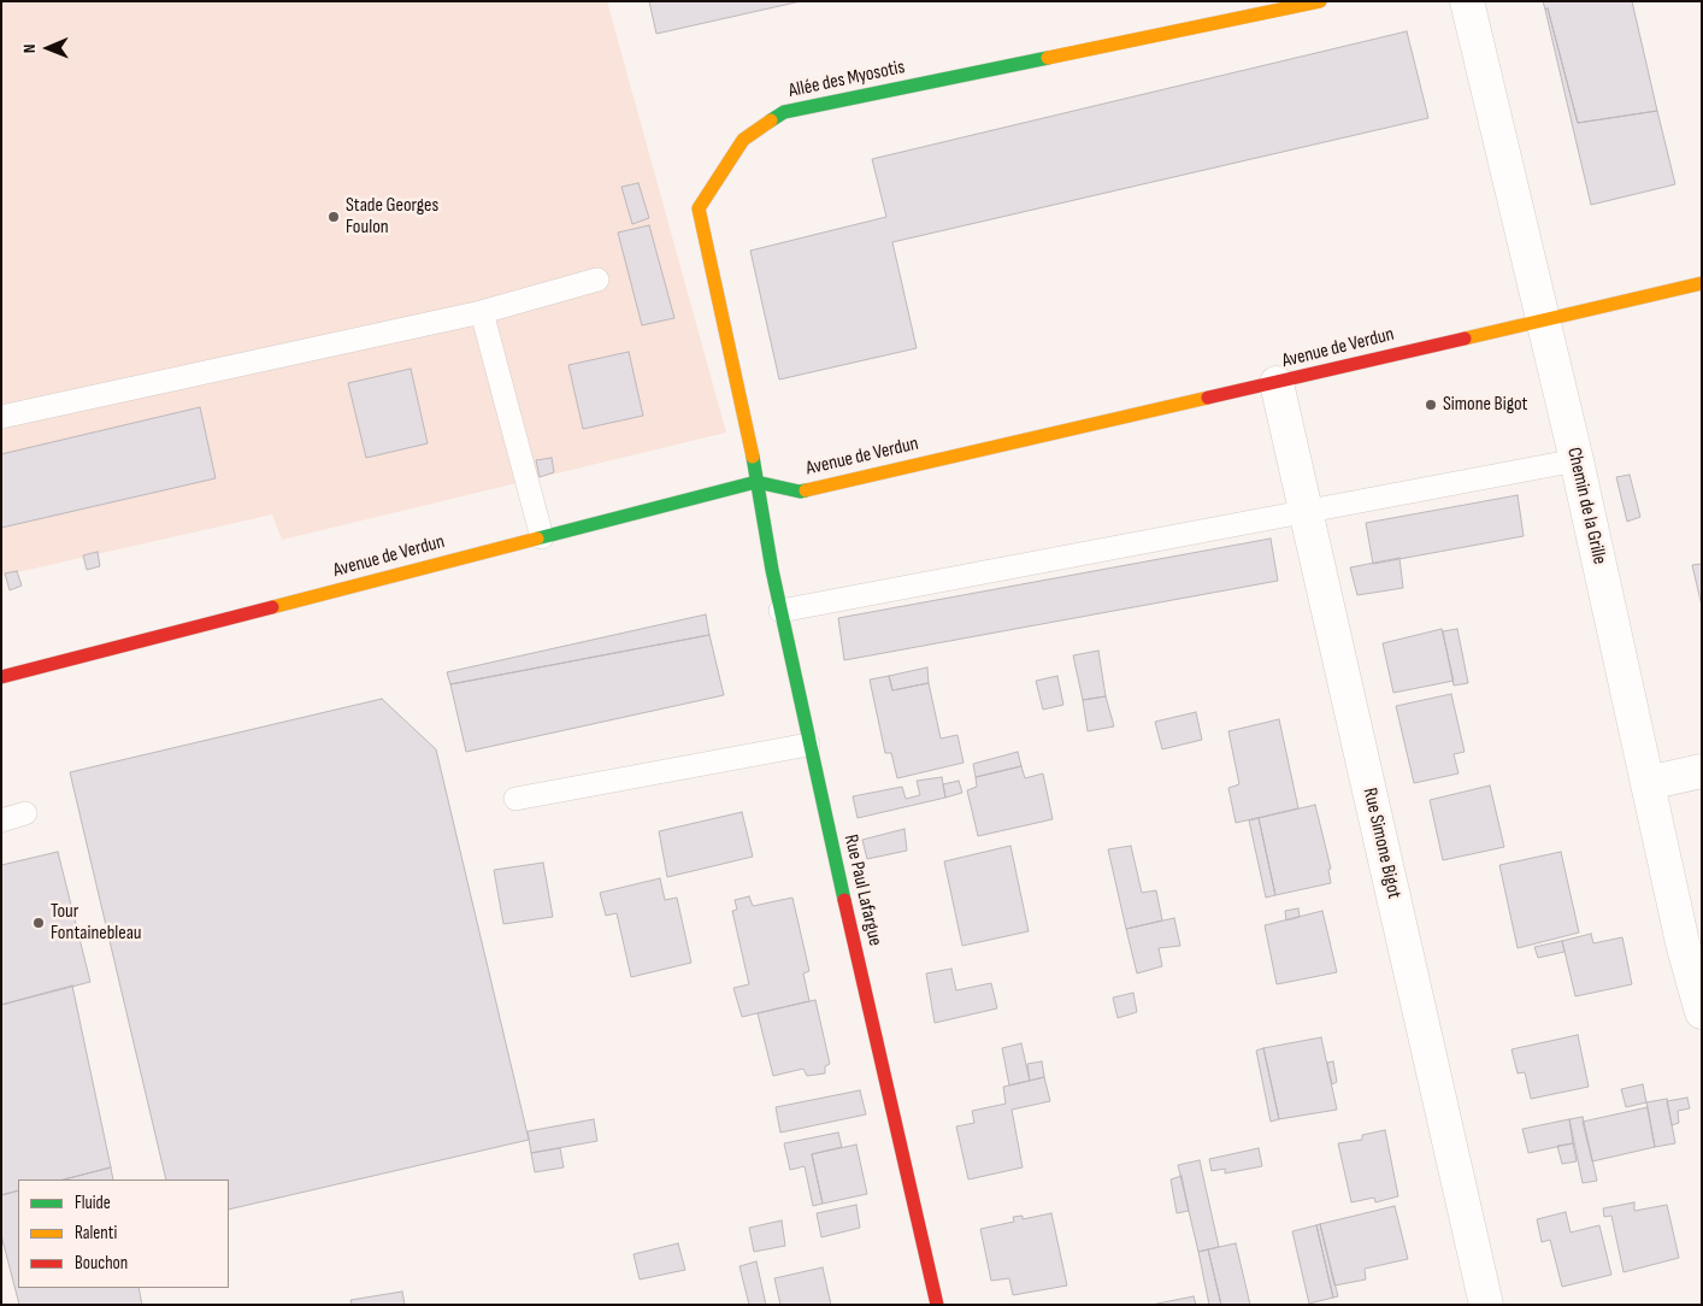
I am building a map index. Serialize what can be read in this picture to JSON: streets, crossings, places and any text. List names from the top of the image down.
{
  "streets": {
    "street": [
      "Allée des Myosotis",
      "Avenue de Verdun",
      "Chemin de la Grille",
      "Rue Simone Bigot",
      "Rue Paul Lafargue"
    ]
  },
  "crossings": [
    ["Allée des Myosotis", "Avenue de Verdun"],
    ["Allée des Myosotis", "Rue Paul Lafargue"],
    ["Avenue de Verdun", "Chemin de la Grille"],
    ["Avenue de Verdun", "Rue Simone Bigot"],
    ["Avenue de Verdun", "Rue Paul Lafargue"]
  ],
  "places": ["Stade Georges Foulon", "Simone Bigot", "Tour Fontainebleau"],
  "legend": ["Fluide", "Ralenti", "Bouchon"],
  "north": "left"
}
